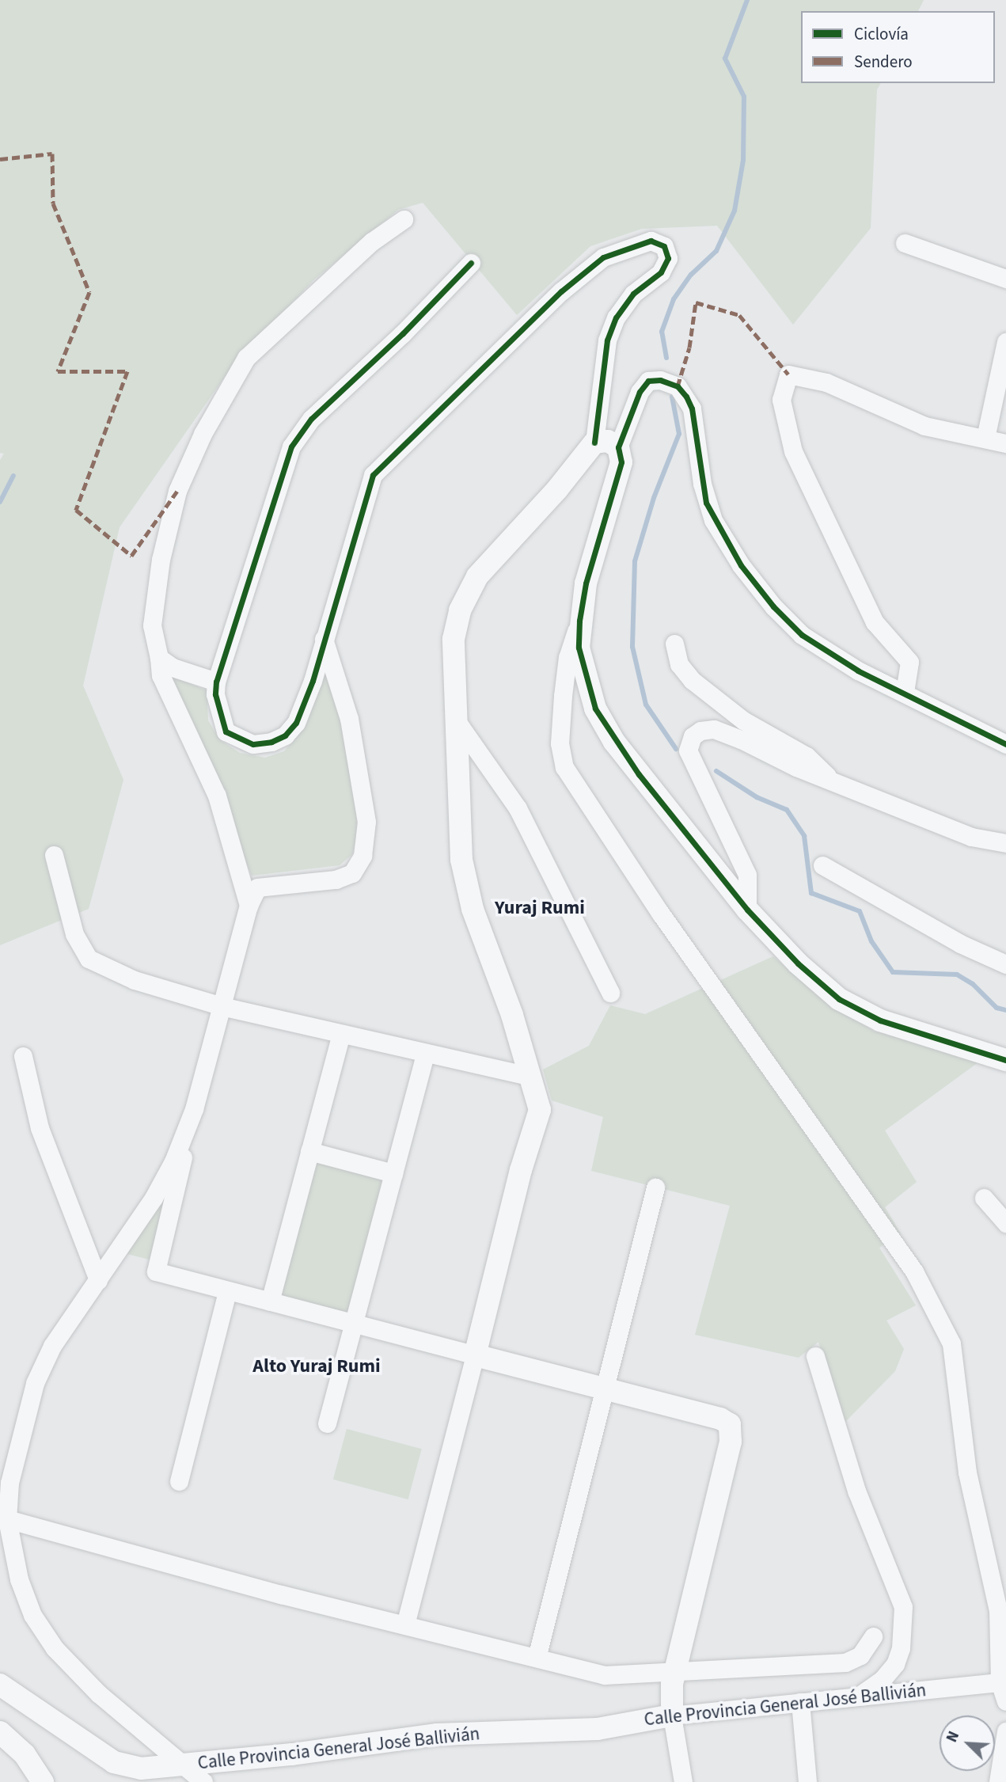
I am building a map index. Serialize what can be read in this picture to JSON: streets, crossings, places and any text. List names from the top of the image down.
{
  "streets": {
    "street": ["Calle Provincia General José Ballivián"]
  },
  "districts": ["Yuraj Rumi", "Alto Yuraj Rumi"],
  "legend": ["Ciclovía", "Sendero"],
  "north": "top left"
}
